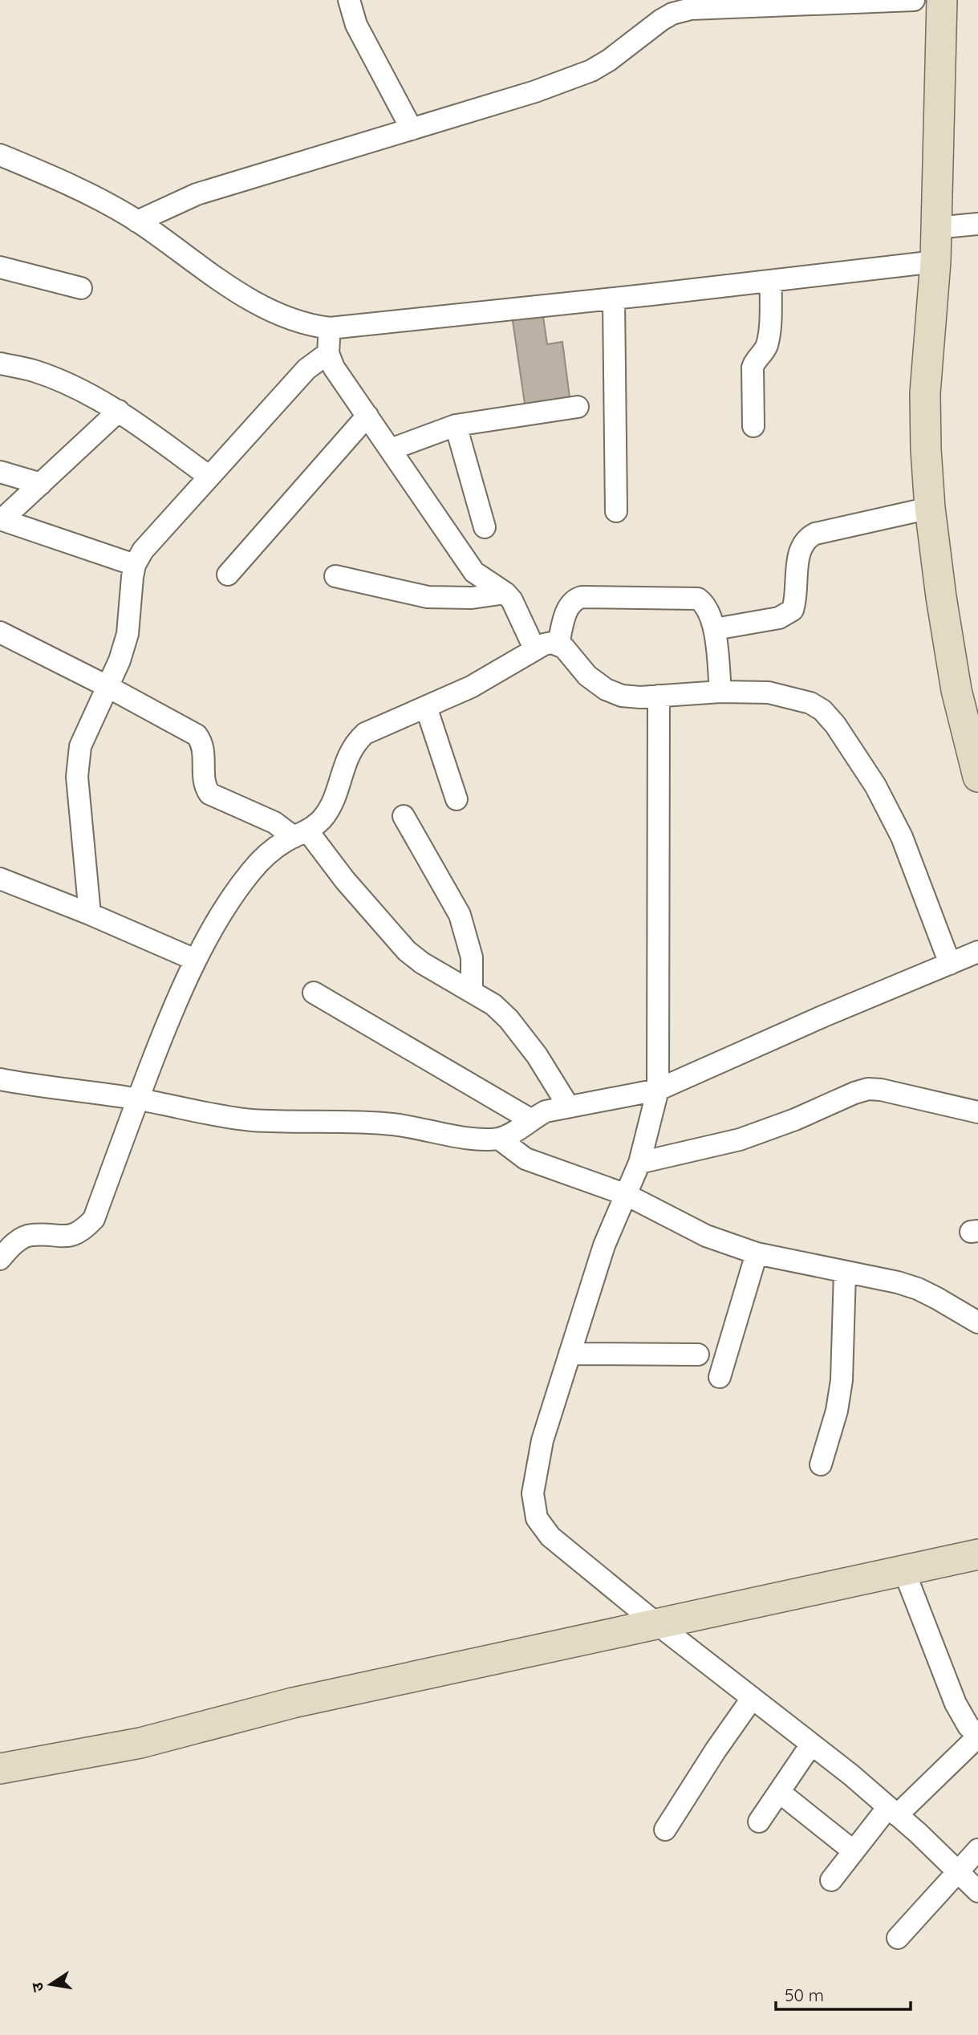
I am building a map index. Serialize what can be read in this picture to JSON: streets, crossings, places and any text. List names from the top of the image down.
{
  "scale_bar": "50 m",
  "north": "left"
}
